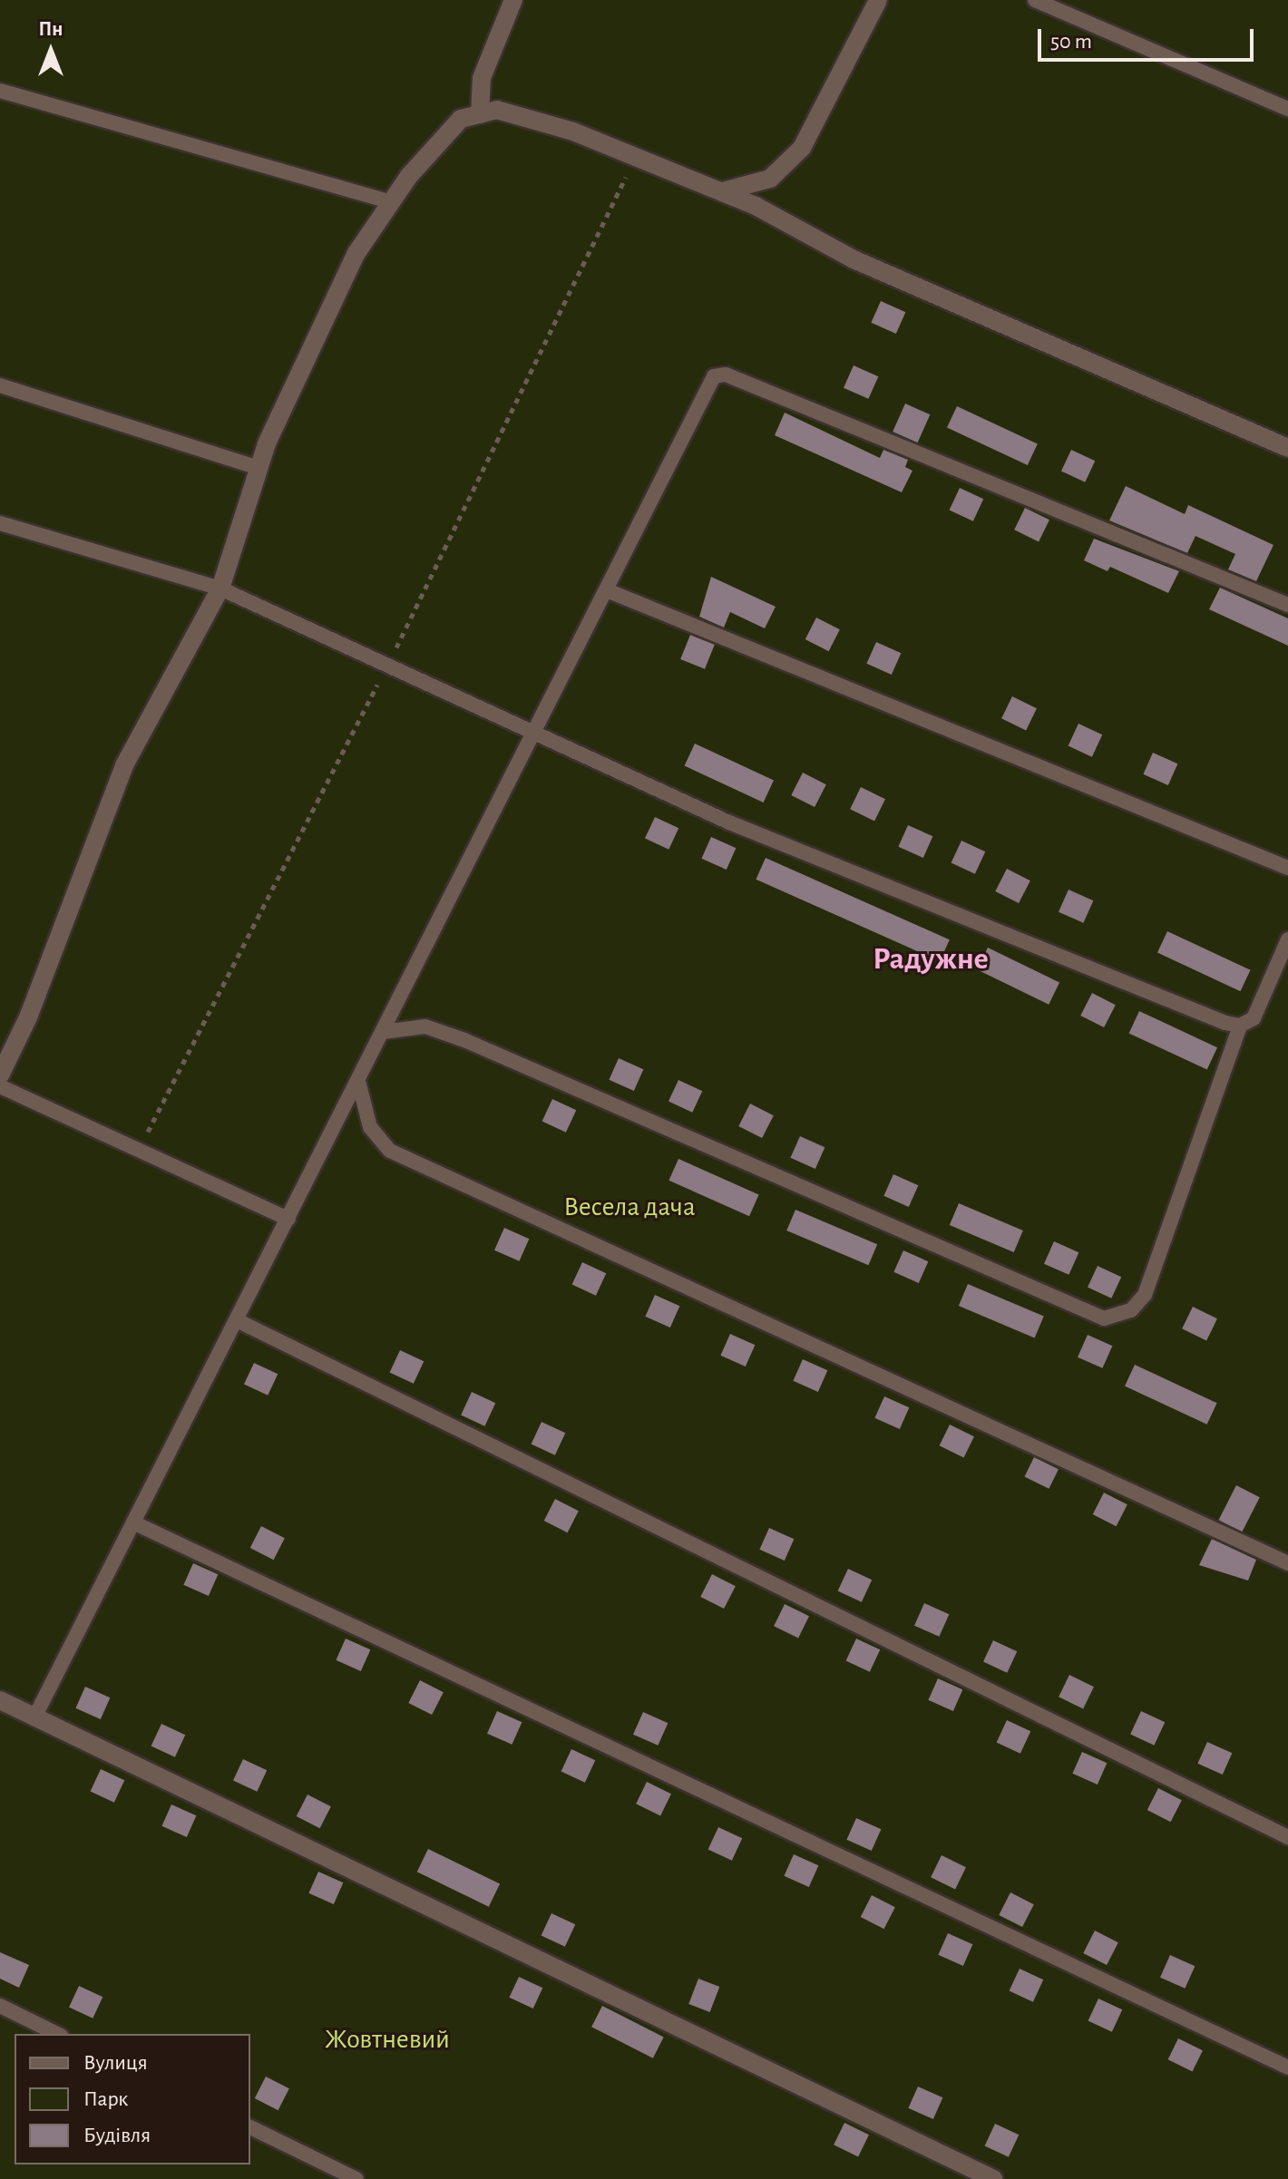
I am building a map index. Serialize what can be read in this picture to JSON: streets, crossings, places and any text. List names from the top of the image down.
{
  "districts": ["Радужне"],
  "parks": ["Весела дача", "Жовтневий"],
  "legend": ["Вулиця", "Парк", "Будівля"],
  "scale_bar": "50 m",
  "north": "top"
}
